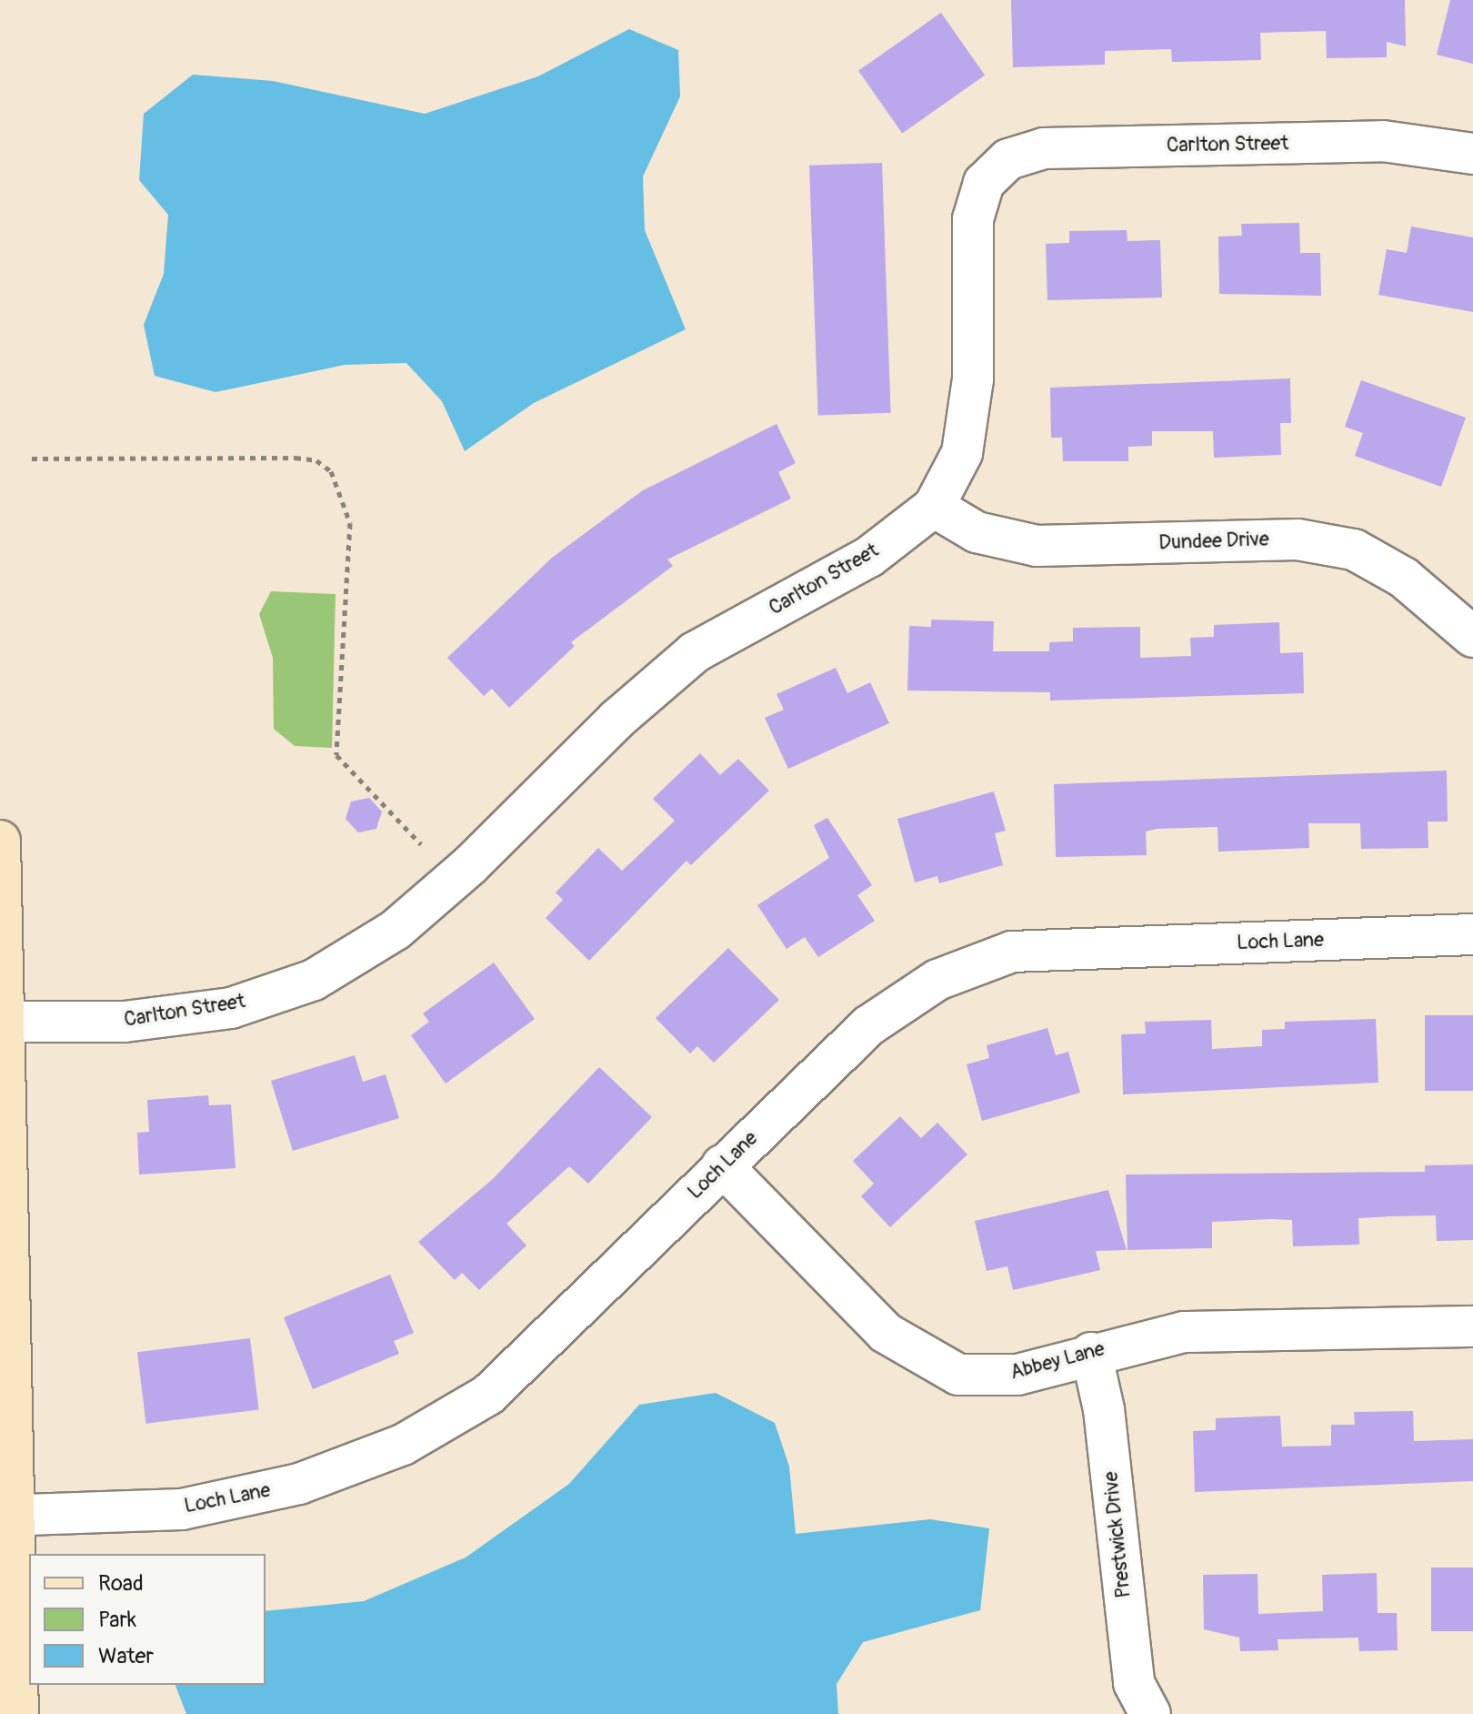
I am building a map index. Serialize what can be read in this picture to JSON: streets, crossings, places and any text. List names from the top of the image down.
{
  "streets": {
    "street": [
      "Carlton Street",
      "Dundee Drive",
      "Loch Lane",
      "Abbey Lane",
      "Prestwick Drive"
    ]
  },
  "crossings": [
    ["Carlton Street", "Dundee Drive"],
    ["Loch Lane", "Abbey Lane"],
    ["Abbey Lane", "Prestwick Drive"]
  ],
  "legend": ["Road", "Park", "Water"]
}
